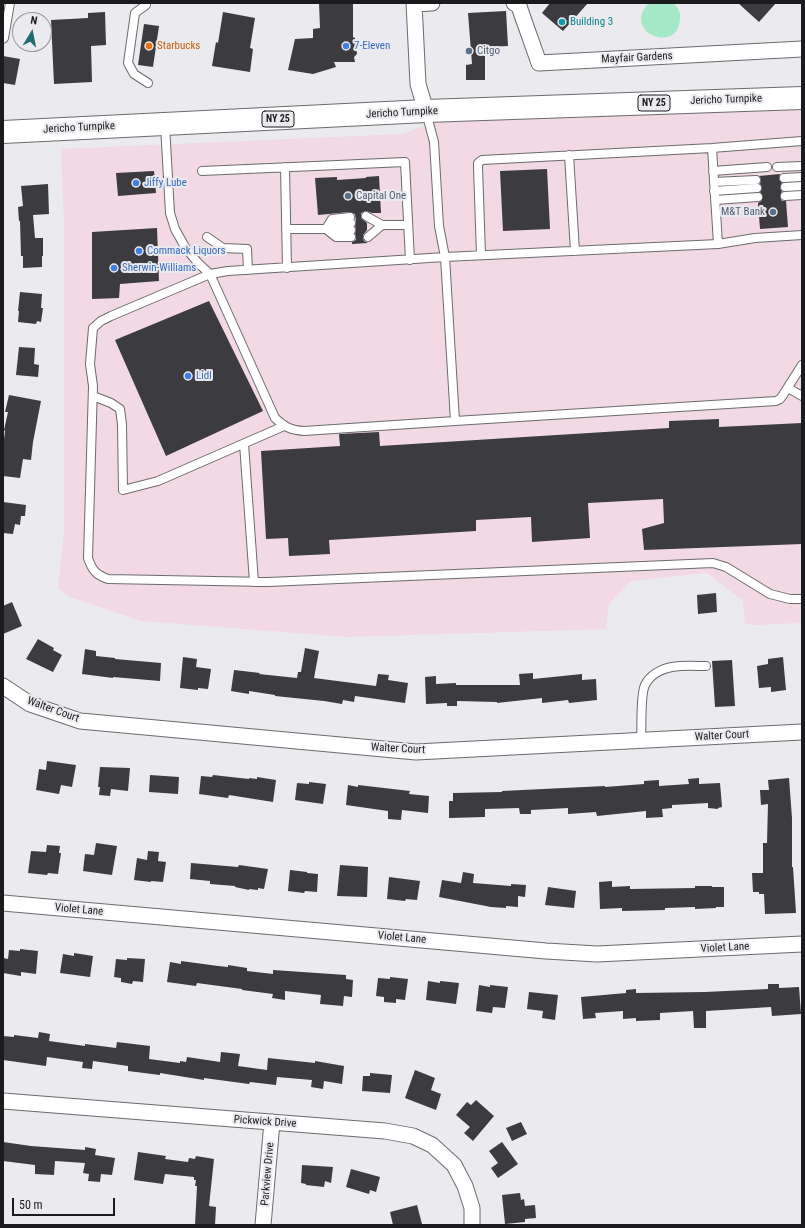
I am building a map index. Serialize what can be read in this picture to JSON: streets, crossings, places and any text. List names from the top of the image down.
{
  "streets": {
    "main road": ["Jericho Turnpike", "NY 25"],
    "street": [
      "Mayfair Gardens",
      "Walter Court",
      "Violet Lane",
      "Pickwick Drive",
      "Parkview Drive"
    ]
  },
  "crossings": [
    ["Pickwick Drive", "Parkview Drive"]
  ],
  "places": [
    "Building 3",
    "Starbucks",
    "7-Eleven",
    "Citgo",
    "Jiffy Lube",
    "Capital One",
    "M&T Bank",
    "Commack Liquors",
    "Sherwin-Williams",
    "Lidl"
  ],
  "scale_bar": "50 m",
  "north": "top"
}
